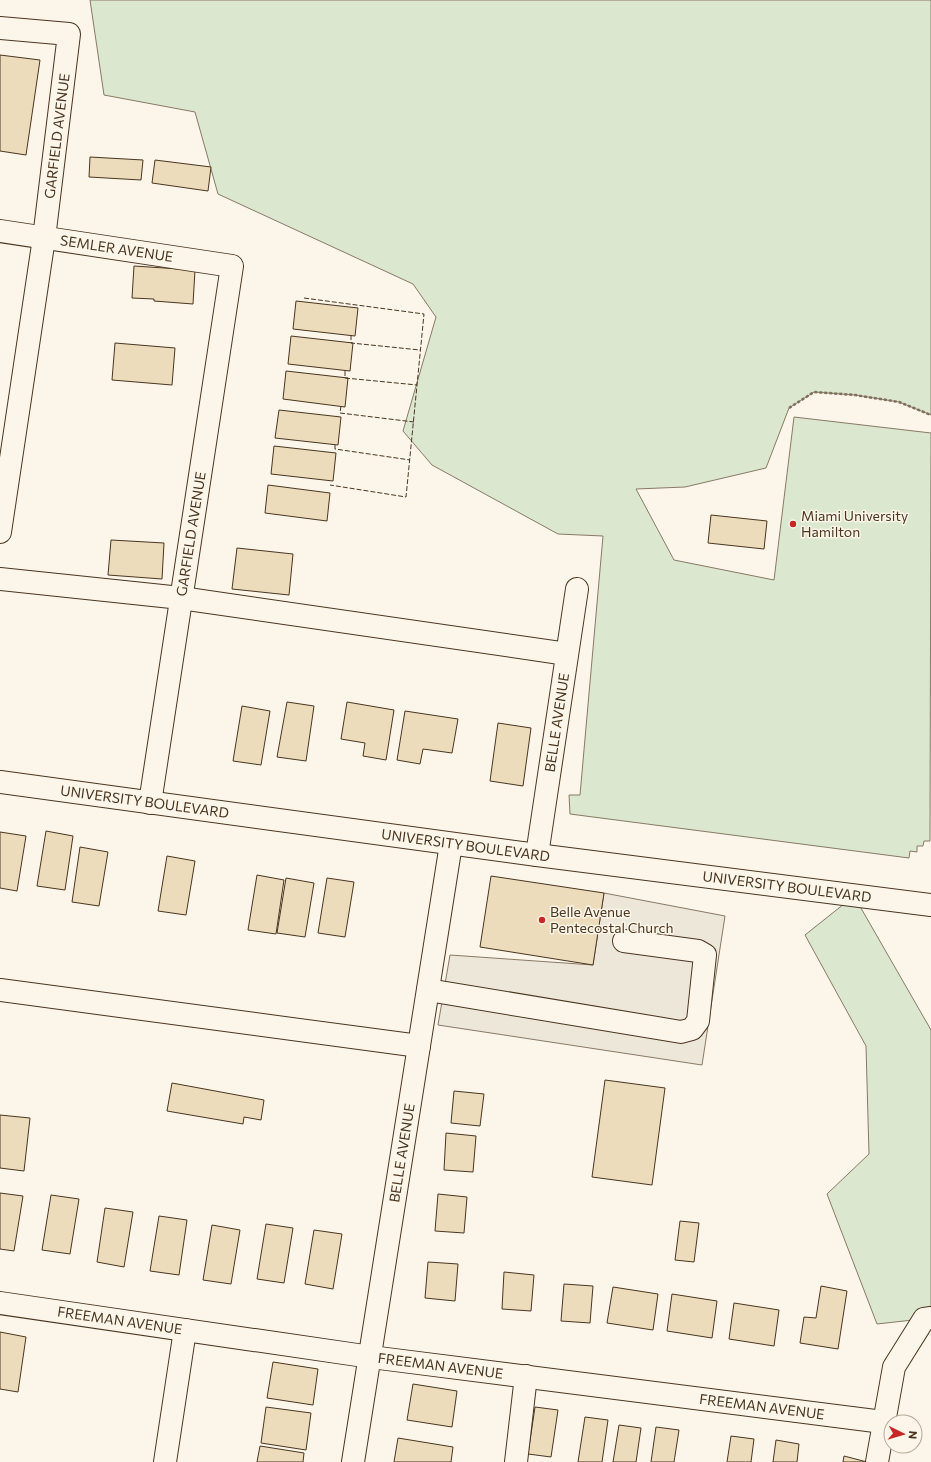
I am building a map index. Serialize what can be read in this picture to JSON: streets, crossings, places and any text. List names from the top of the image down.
{
  "streets": {
    "street": [
      "GARFIELD AVENUE",
      "SEMLER AVENUE",
      "BELLE AVENUE",
      "UNIVERSITY BOULEVARD",
      "FREEMAN AVENUE"
    ]
  },
  "crossings": [
    ["GARFIELD AVENUE", "SEMLER AVENUE"],
    ["GARFIELD AVENUE", "UNIVERSITY BOULEVARD"],
    ["BELLE AVENUE", "UNIVERSITY BOULEVARD"],
    ["BELLE AVENUE", "FREEMAN AVENUE"]
  ],
  "places": ["Miami University Hamilton", "Belle Avenue Pentecostal Church"],
  "north": "right"
}
